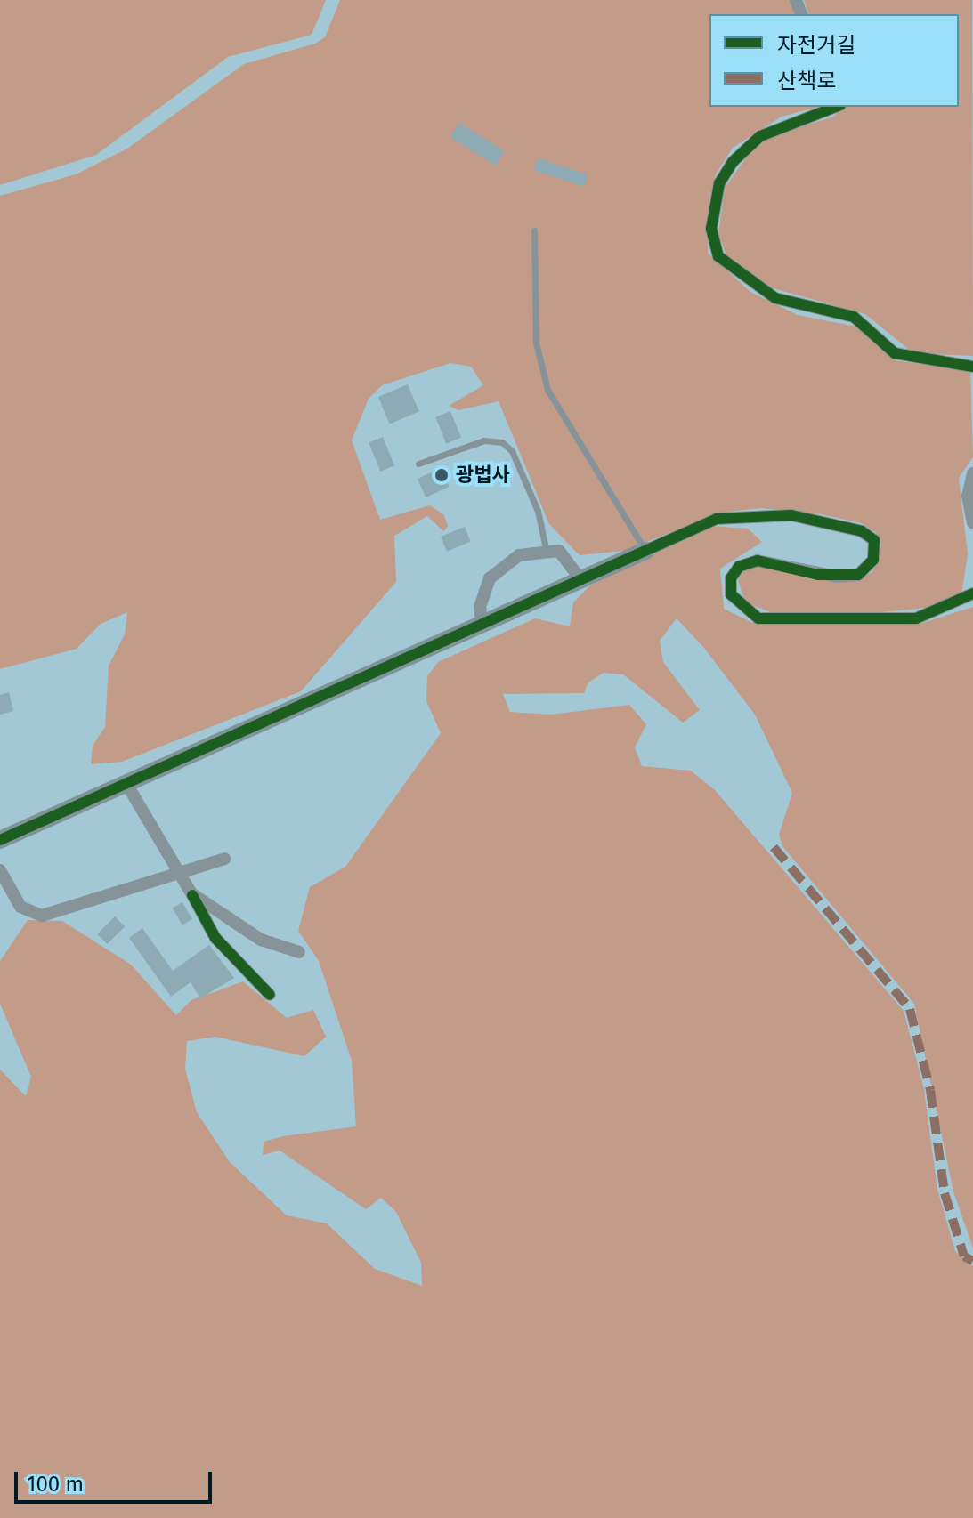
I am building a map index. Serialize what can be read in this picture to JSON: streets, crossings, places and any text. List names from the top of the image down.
{
  "places": ["광법사"],
  "legend": ["자전거길", "산책로"],
  "scale_bar": "100 m"
}
